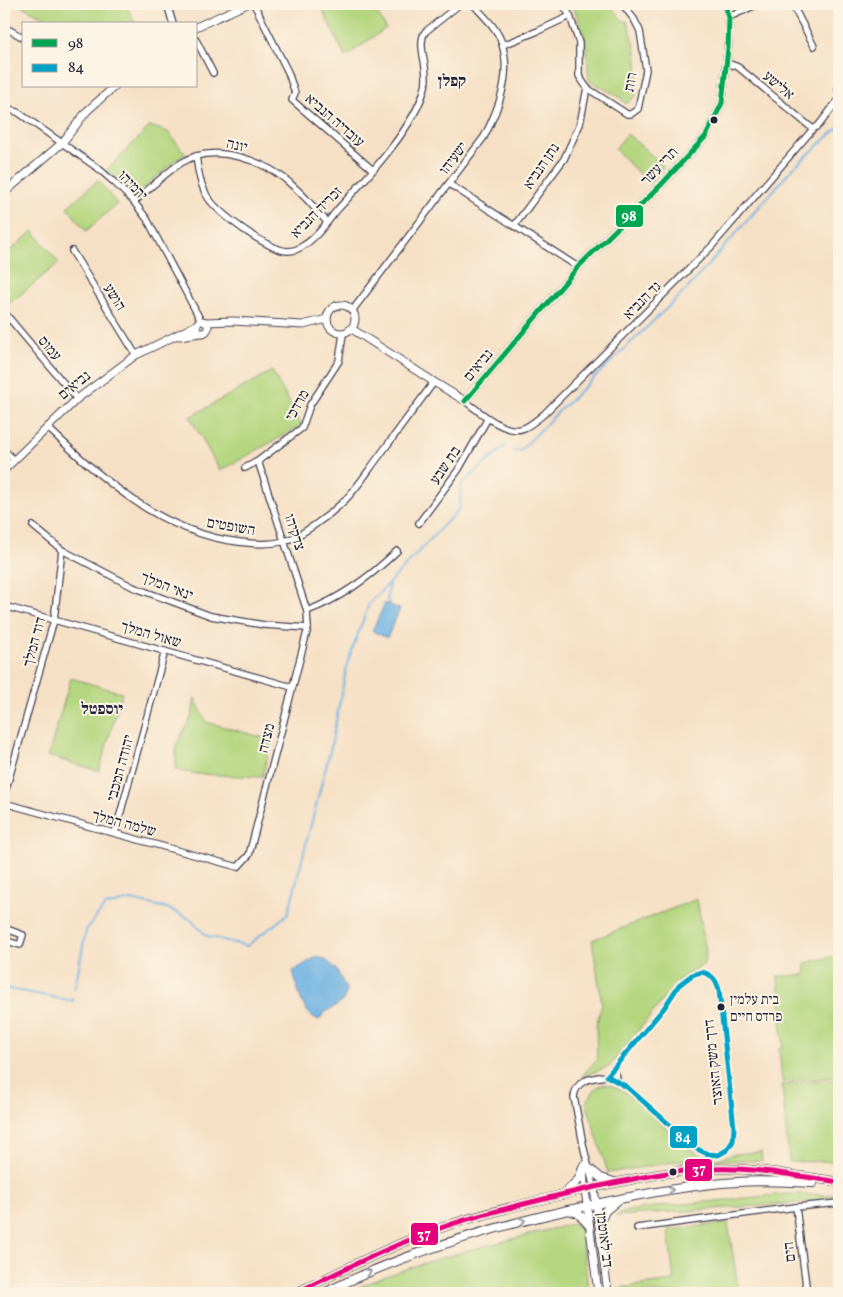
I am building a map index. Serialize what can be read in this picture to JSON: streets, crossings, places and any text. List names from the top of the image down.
{
  "streets": {
    "street": [
      "רות",
      "אלישע",
      "עובדיה הנביא",
      "יונה",
      "ישעיהו",
      "נתן הנביא",
      "תרי עשר",
      "ירמיהו",
      "זכריה הנביא",
      "הושע",
      "גד הנביא",
      "עמוס",
      "נביאים",
      "מרדכי",
      "בת שבע",
      "השופטים",
      "צדקיהו",
      "ינאי המלך",
      "שאול המלך",
      "דוד המלך",
      "מצדה",
      "יהודה המכבי",
      "שלמה המלך",
      "דרך משק האוצר",
      "דב לאוטמן",
      "הים"
    ]
  },
  "crossings": [
    ["רות", "נתן הנביא"],
    ["אלישע", "תרי עשר"],
    ["אלישע", "גד הנביא"],
    ["עובדיה הנביא", "זכריה הנביא"],
    ["יונה", "ירמיהו"],
    ["יונה", "זכריה הנביא"],
    ["ישעיהו", "נביאים"],
    ["ישעיהו", "מרדכי"],
    ["תרי עשר", "נביאים"],
    ["ירמיהו", "נביאים"],
    ["הושע", "נביאים"],
    ["גד הנביא", "נביאים"],
    ["גד הנביא", "בת שבע"],
    ["עמוס", "נביאים"],
    ["נביאים", "מרדכי"],
    ["נביאים", "השופטים"],
    ["מרדכי", "צדקיהו"],
    ["השופטים", "צדקיהו"],
    ["צדקיהו", "מצדה"],
    ["ינאי המלך", "דוד המלך"],
    ["ינאי המלך", "מצדה"],
    ["שאול המלך", "דוד המלך"],
    ["שאול המלך", "מצדה"],
    ["שאול המלך", "יהודה המכבי"],
    ["מצדה", "שלמה המלך"],
    ["יהודה המכבי", "שלמה המלך"]
  ],
  "districts": ["קפלן", "יוספטל"],
  "places": ["בית עלמין פרדס חיים"],
  "lines": ["transit line 98", "transit line 84", "transit line 37"],
  "legend": ["98", "84"]
}
